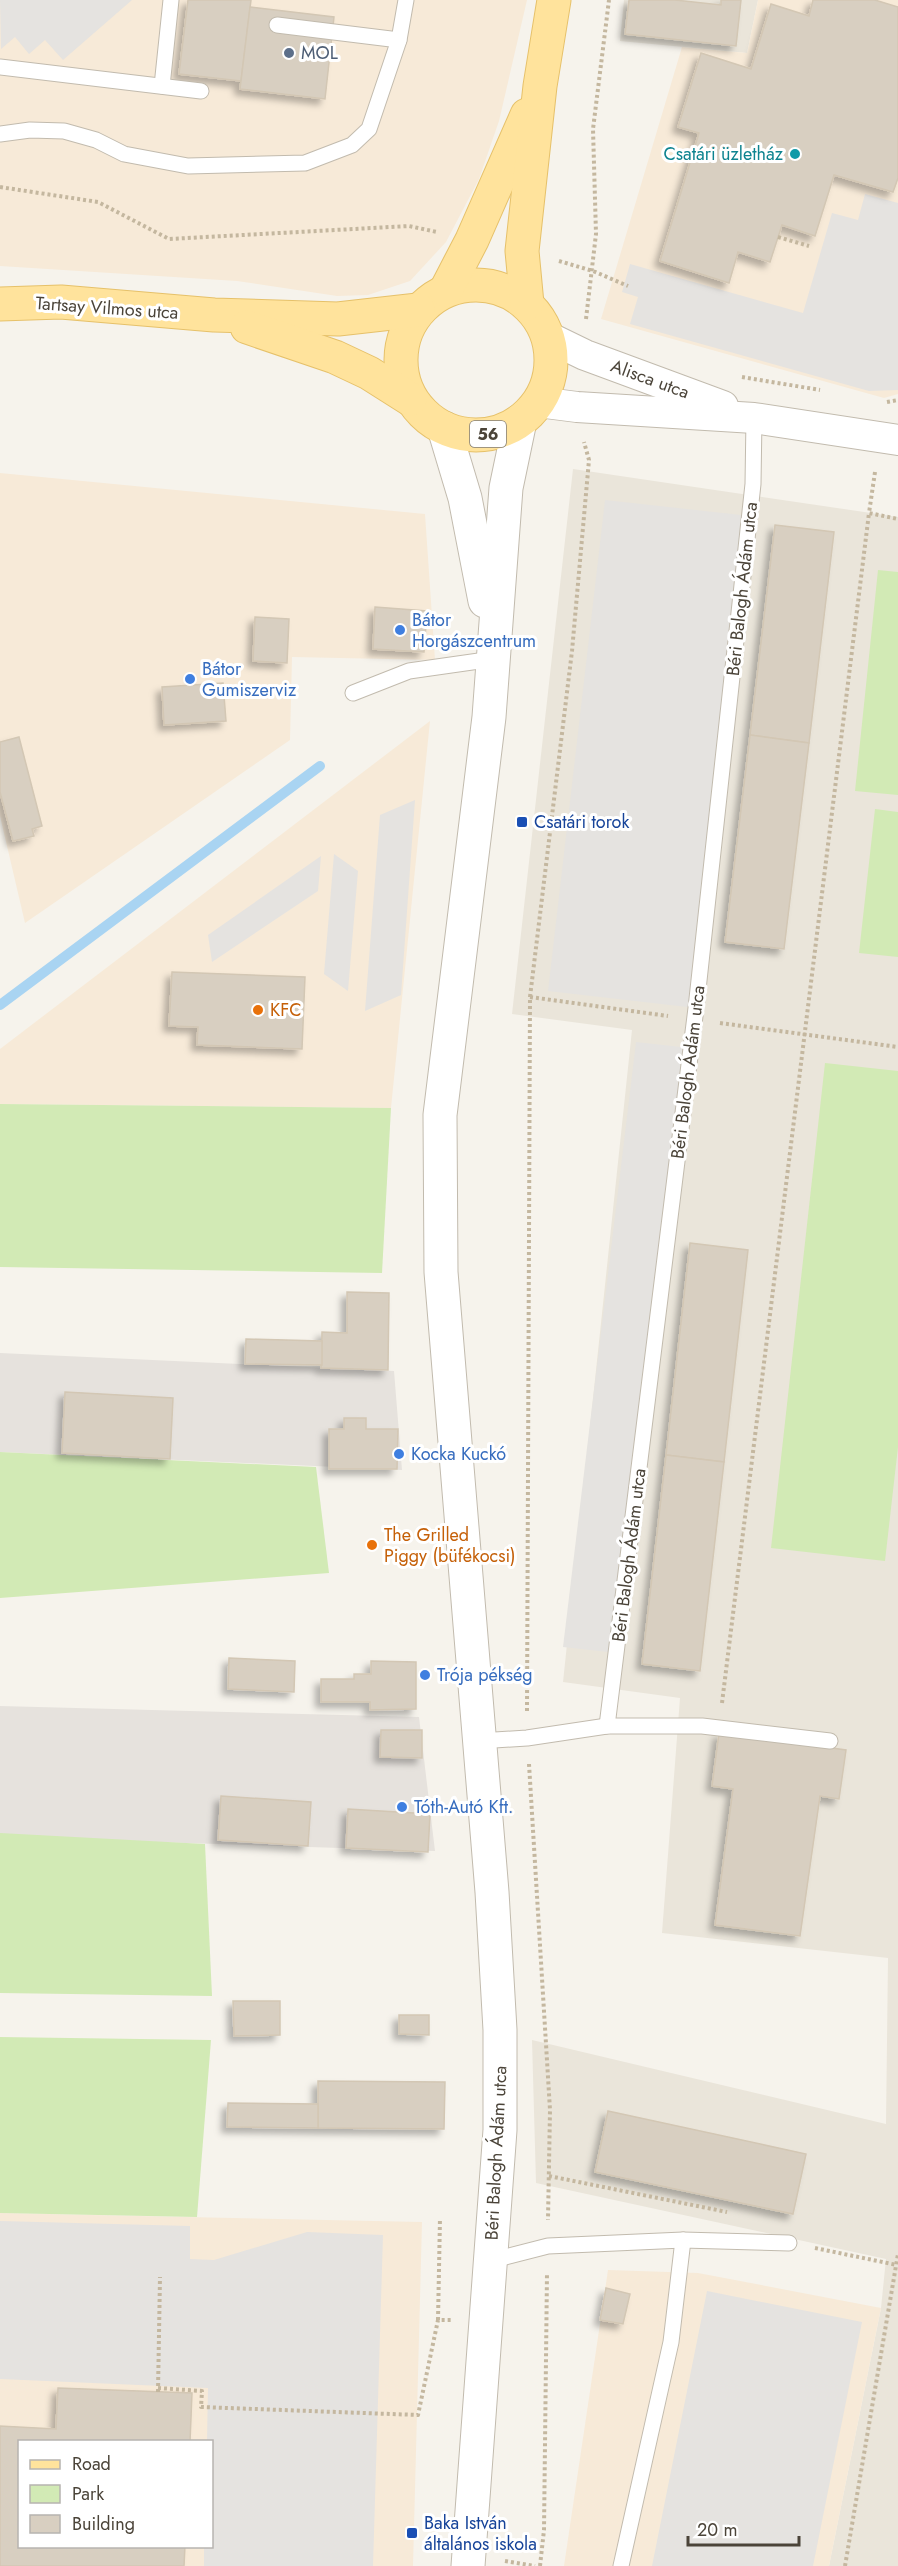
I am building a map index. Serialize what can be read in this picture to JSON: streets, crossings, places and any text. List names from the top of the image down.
{
  "streets": {
    "main road": ["Tartsay Vilmos utca", "56"],
    "street": ["Alisca utca", "Béri Balogh Ádám utca"]
  },
  "crossings": [
    ["Tartsay Vilmos utca", "56"],
    ["Alisca utca", "56"],
    ["Alisca utca", "Béri Balogh Ádám utca"],
    ["56", "Béri Balogh Ádám utca"]
  ],
  "places": {
    "other": [
      "MOL",
      "Csatári üzletház",
      "Bátor Horgászcentrum",
      "Bátor Gumiszerviz",
      "KFC",
      "Kocka Kuckó",
      "The Grilled Piggy (büfékocsi)",
      "Trója pékség",
      "Tóth-Autó Kft."
    ],
    "transit": ["Csatári torok", "Baka István általános iskola"]
  },
  "legend": ["Road", "Park", "Building"],
  "scale_bar": "20 m"
}
